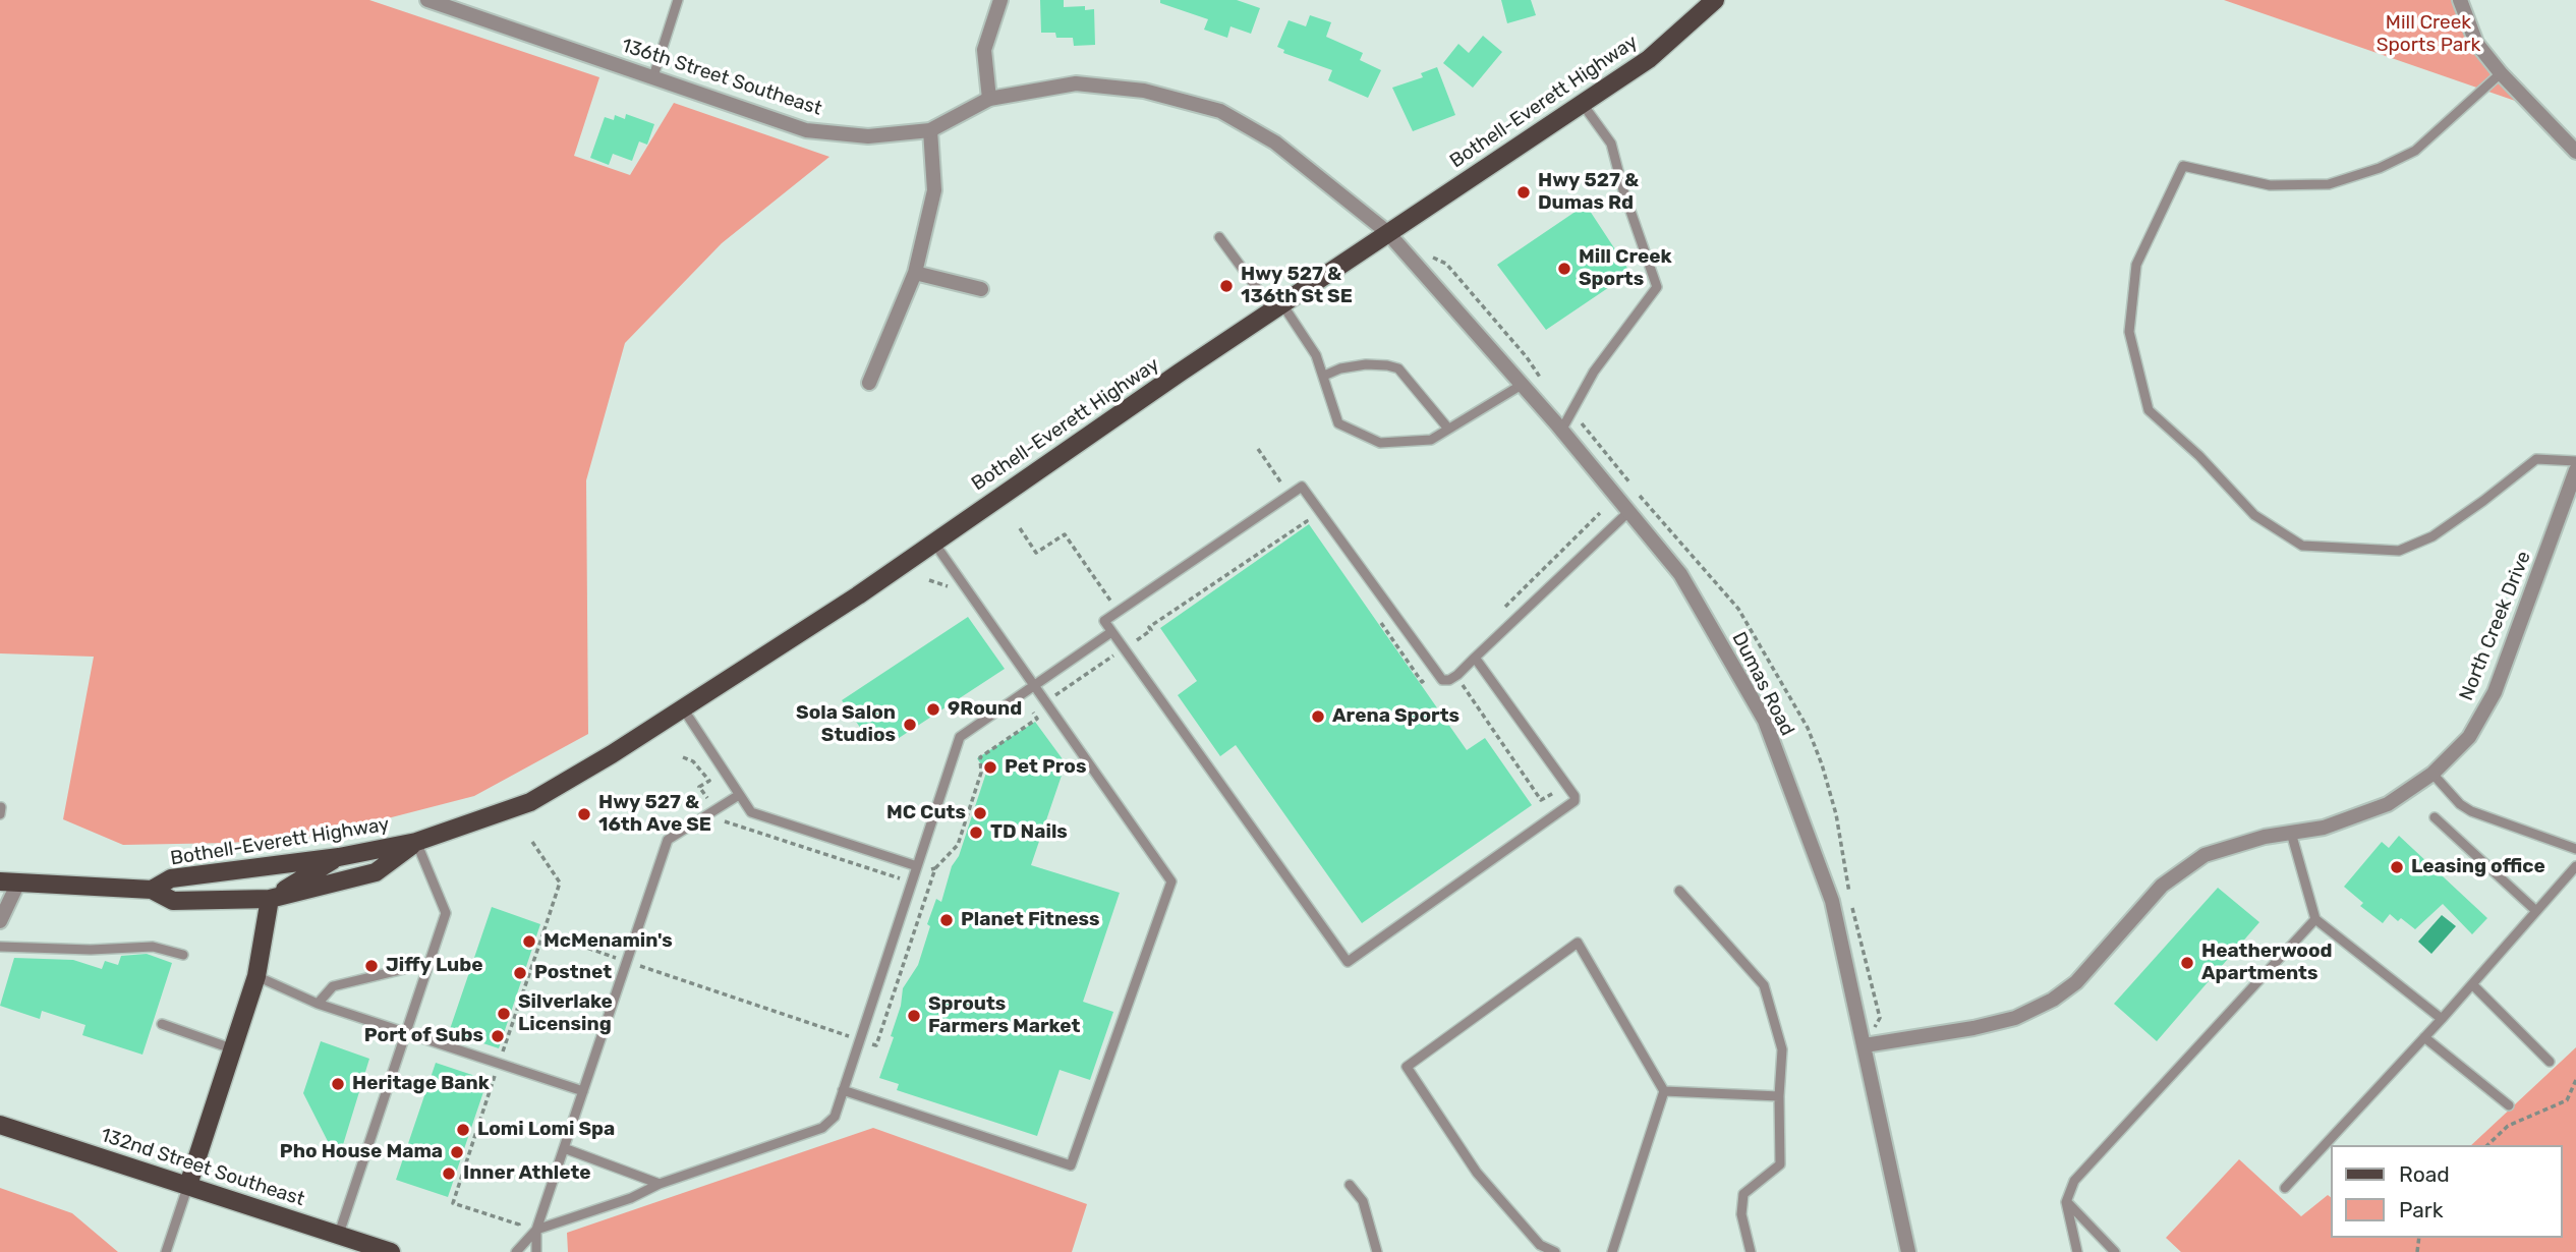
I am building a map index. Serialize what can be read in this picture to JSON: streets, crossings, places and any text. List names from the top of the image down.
{
  "streets": {
    "main road": ["Bothell-Everett Highway", "132nd Street Southeast"],
    "street": ["136th Street Southeast", "North Creek Drive", "Dumas Road"]
  },
  "crossings": [
    ["136th Street Southeast", "Bothell-Everett Highway"],
    ["136th Street Southeast", "Dumas Road"],
    ["Bothell-Everett Highway", "Dumas Road"],
    ["North Creek Drive", "Dumas Road"]
  ],
  "parks": ["Mill Creek Sports Park"],
  "places": [
    "Hwy 527 & Dumas Rd",
    "Mill Creek Sports",
    "Hwy 527 & 136th St SE",
    "9Round",
    "Arena Sports",
    "Sola Salon Studios",
    "Pet Pros",
    "MC Cuts",
    "Hwy 527 & 16th Ave SE",
    "TD Nails",
    "Leasing office",
    "Planet Fitness",
    "McMenamin's",
    "Heatherwood Apartments",
    "Jiffy Lube",
    "Postnet",
    "Silverlake Licensing",
    "Sprouts Farmers Market",
    "Port of Subs",
    "Heritage Bank",
    "Lomi Lomi Spa",
    "Pho House Mama",
    "Inner Athlete"
  ],
  "legend": ["Road", "Park"]
}
